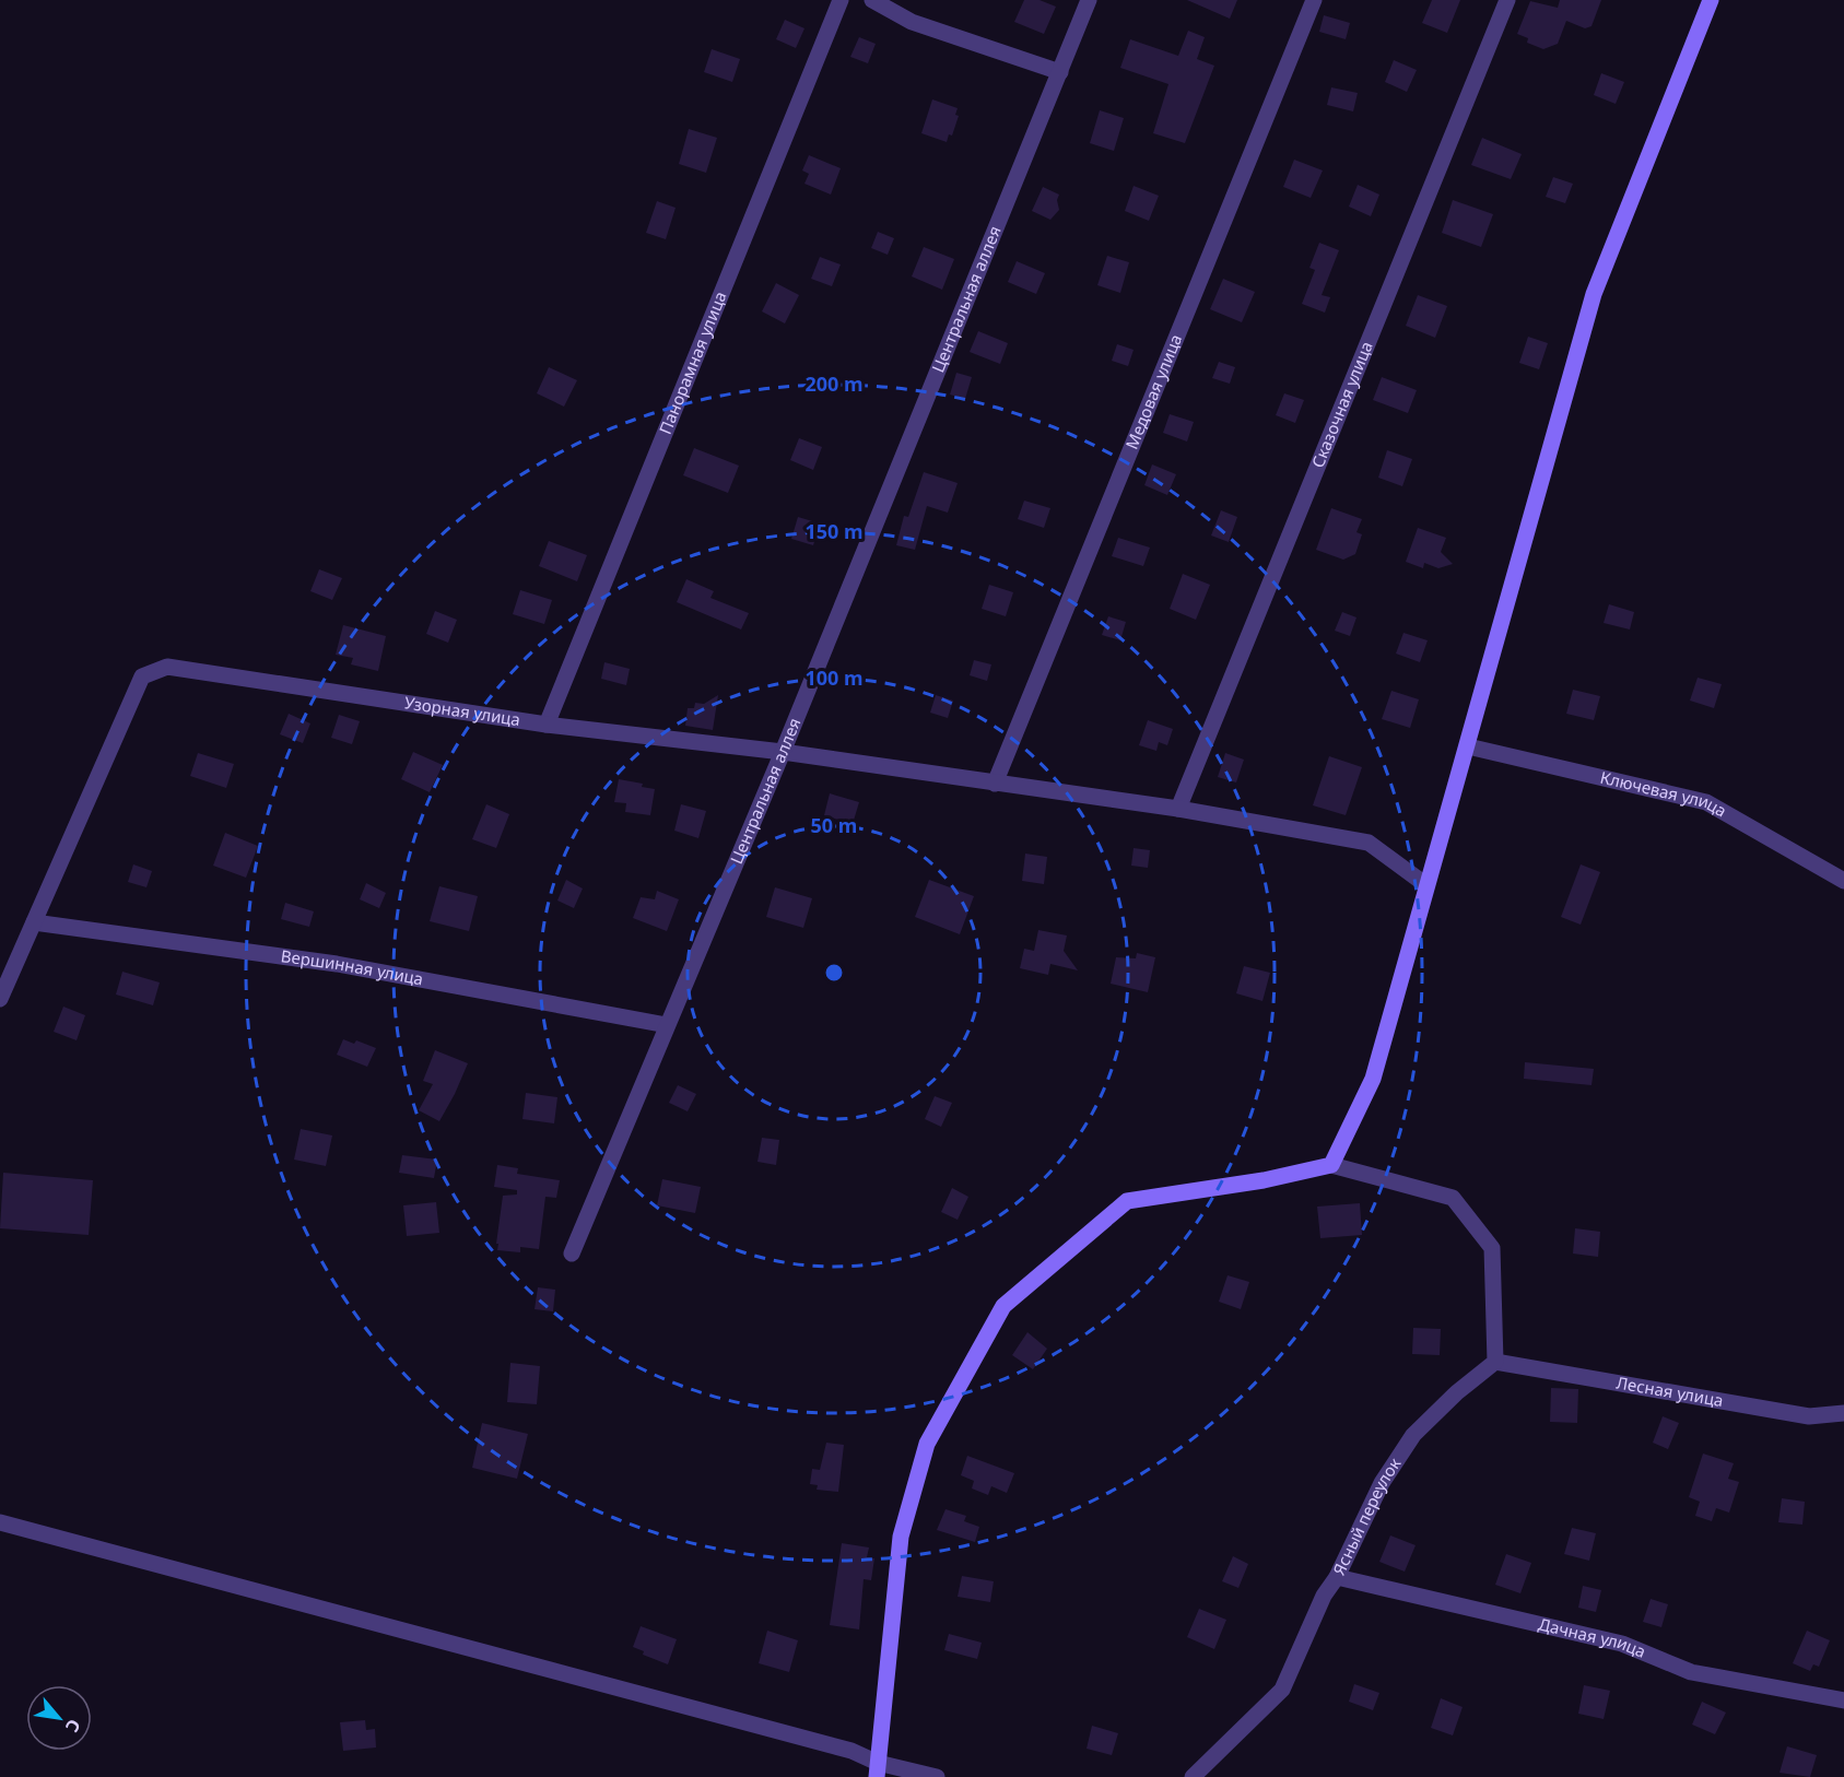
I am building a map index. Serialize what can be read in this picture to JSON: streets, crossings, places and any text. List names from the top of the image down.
{
  "streets": {
    "street": [
      "Центральная аллея",
      "Панорамная улица",
      "Медовая улица",
      "Сказочная улица",
      "Узорная улица",
      "Ключевая улица",
      "Вершинная улица",
      "Лесная улица",
      "Ясный переулок",
      "Дачная улица"
    ]
  },
  "crossings": [
    ["Центральная аллея", "Узорная улица"],
    ["Центральная аллея", "Вершинная улица"],
    ["Панорамная улица", "Узорная улица"],
    ["Медовая улица", "Узорная улица"],
    ["Сказочная улица", "Узорная улица"],
    ["Узорная улица", "Вершинная улица"],
    ["Лесная улица", "Ясный переулок"],
    ["Ясный переулок", "Дачная улица"]
  ],
  "north": "bottom right",
  "rings": [
    "200 m",
    "150 m",
    "100 m",
    "50 m"
  ]
}
